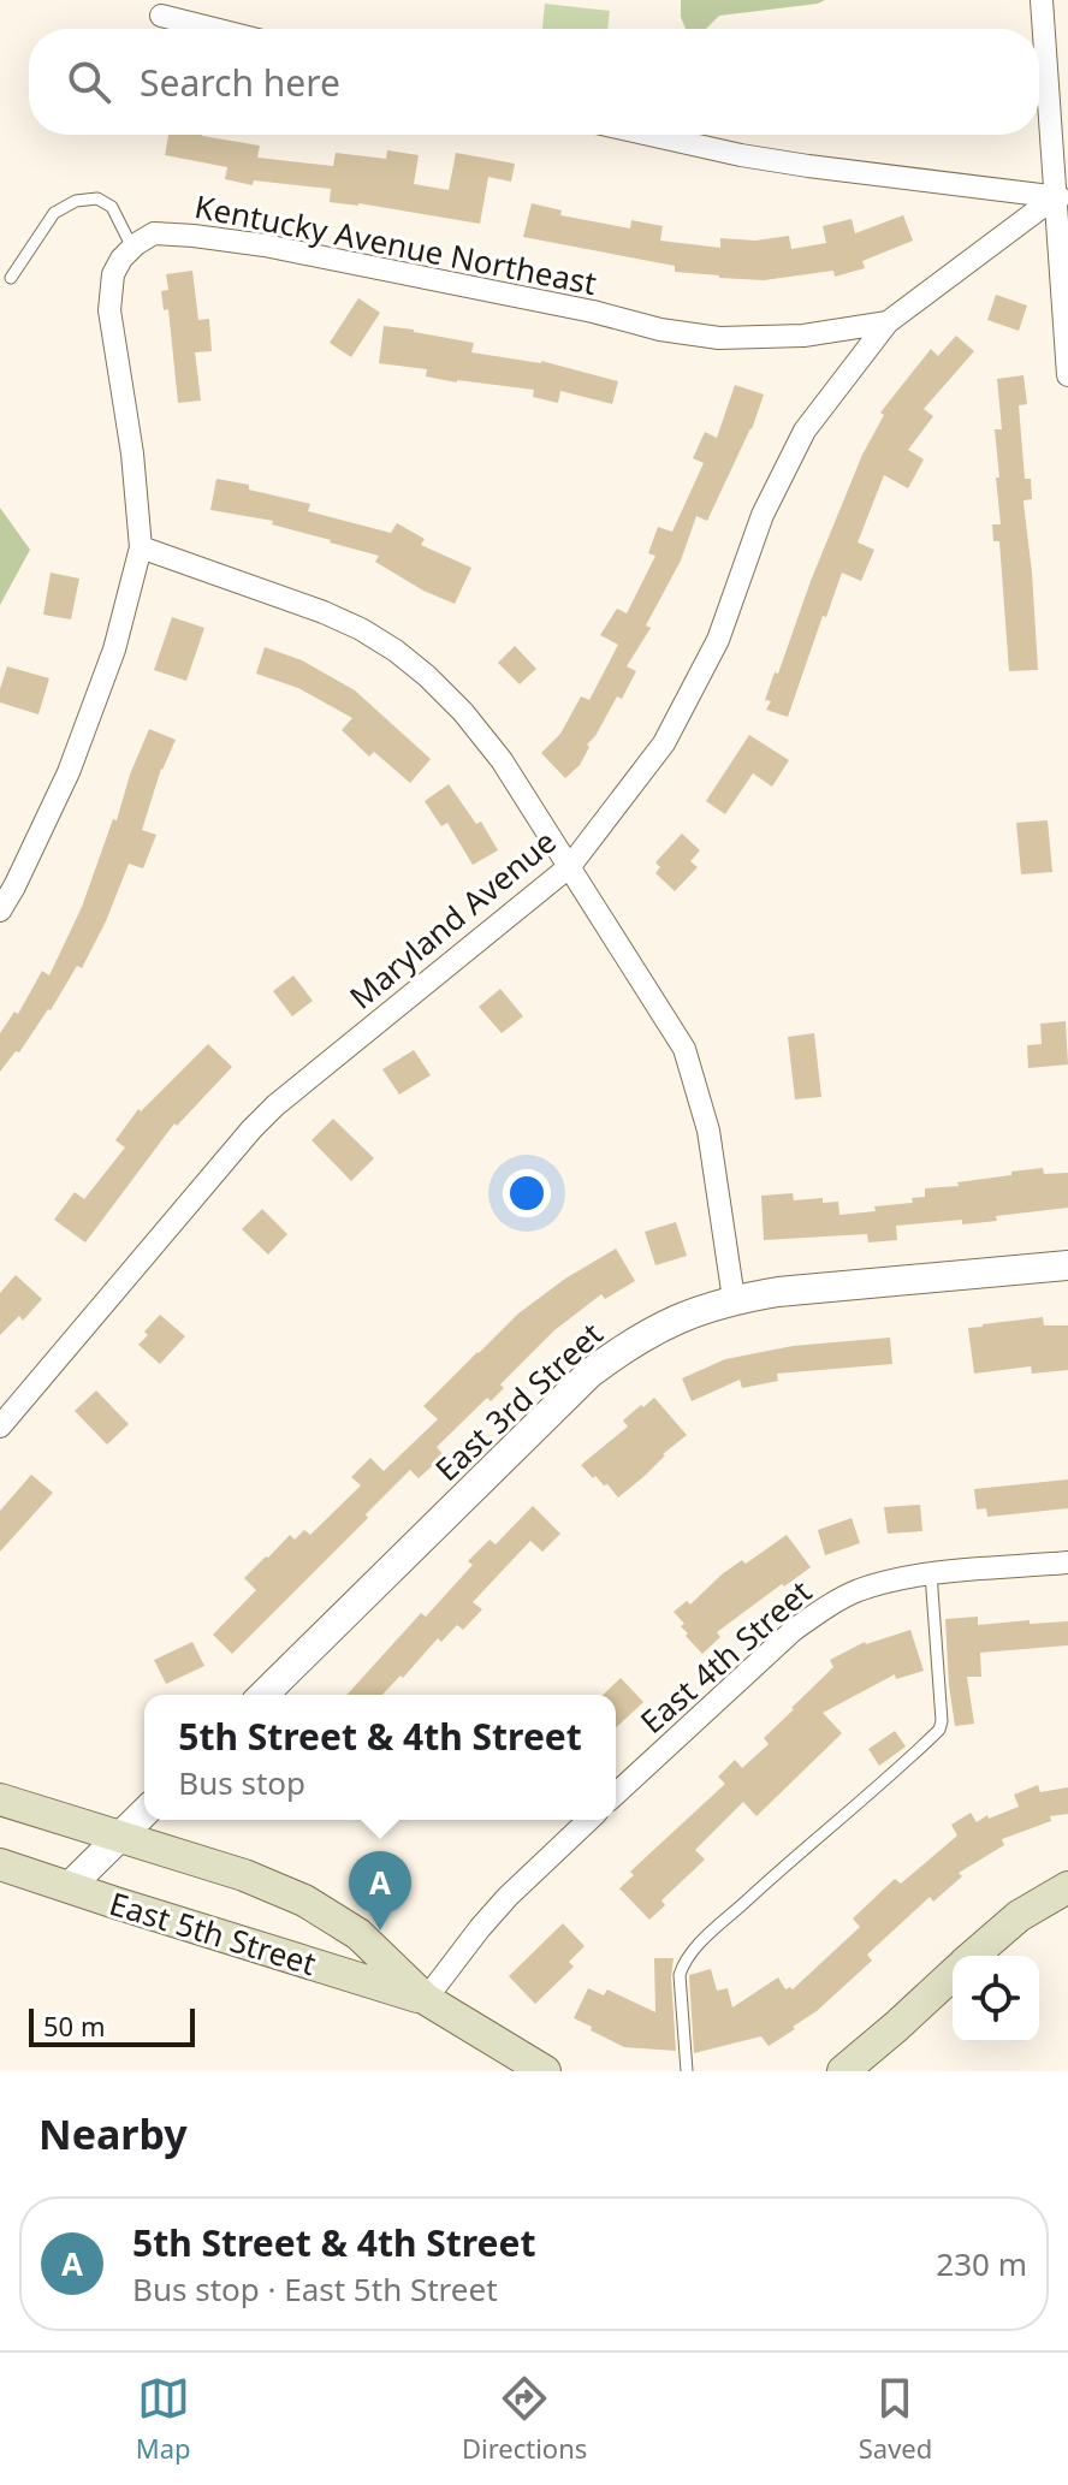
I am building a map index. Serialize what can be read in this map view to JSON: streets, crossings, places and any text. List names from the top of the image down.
{
  "streets": {
    "main road": ["East 5th Street"],
    "street": [
      "Kentucky Avenue Northeast",
      "Maryland Avenue",
      "East 3rd Street",
      "East 4th Street"
    ]
  },
  "crossings": [
    ["Kentucky Avenue Northeast", "Maryland Avenue"]
  ],
  "scale_bar": "50 m",
  "page": {
    "search": "Search here",
    "popup": ["5th Street & 4th Street", "Bus stop"],
    "pins": "A",
    "scale": "50 m",
    "heading": "Nearby",
    "list": [
      {
        "mark": "A",
        "name": "5th Street & 4th Street",
        "note": "Bus stop · East 5th Street",
        "value": "230 m"
      }
    ],
    "nav": ["Map", "Directions", "Saved"]
  }
}
